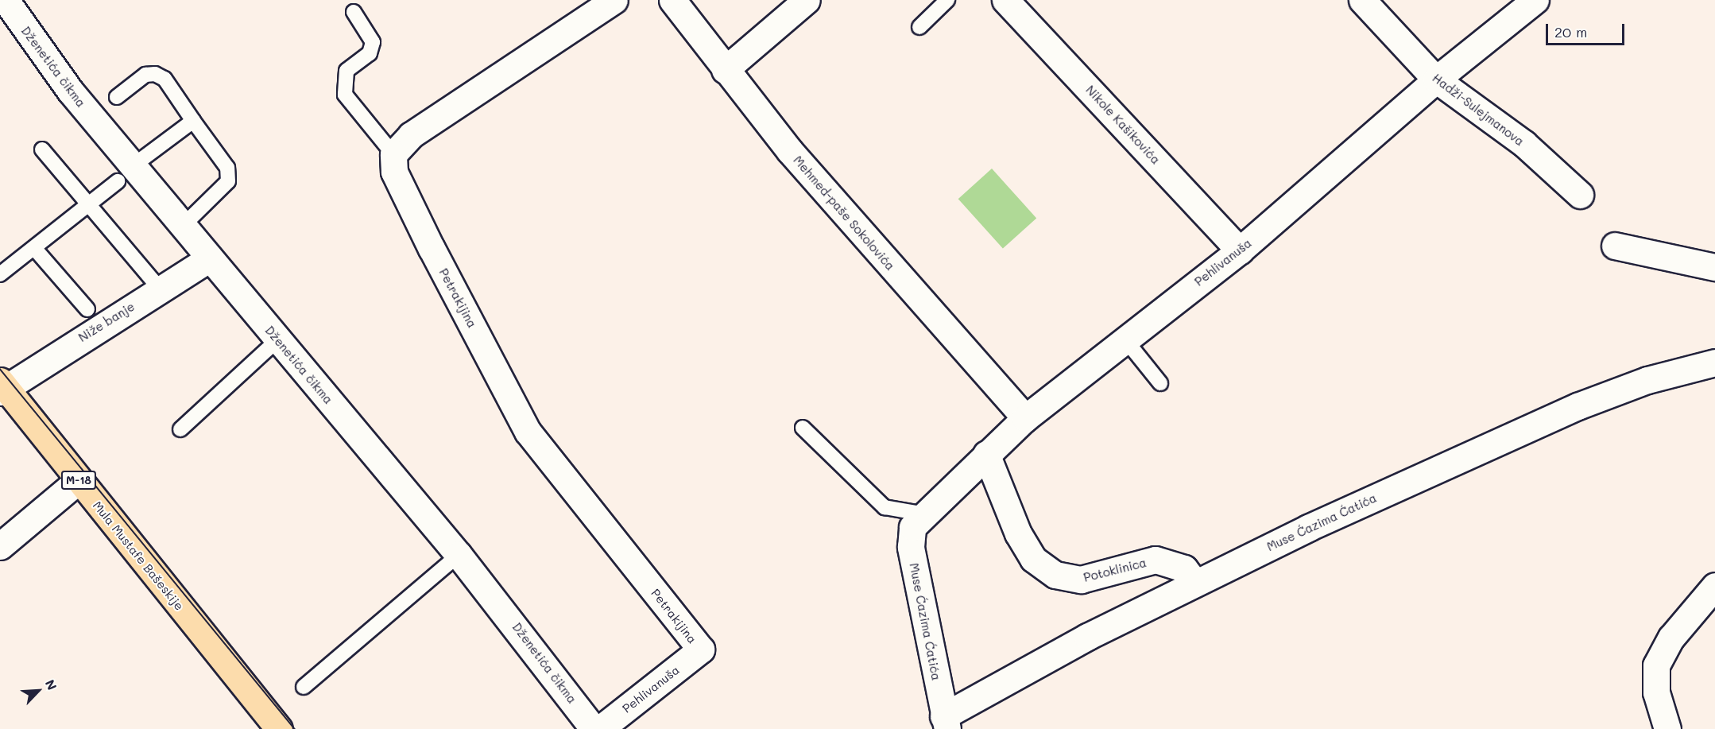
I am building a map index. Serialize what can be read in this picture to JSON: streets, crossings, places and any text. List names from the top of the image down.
{
  "streets": {
    "main road": ["M-18", "Mula Mustafe Bašeskije"],
    "street": [
      "Dženetića čikma",
      "Hadži-Sulejmanova",
      "Nikole Kašikovića",
      "Mehmed-paše Sokolovića",
      "Pehlivanuša",
      "Petrakijina",
      "Niže banje",
      "Muse Ćazima Ćatića",
      "Potoklinica"
    ]
  },
  "crossings": [
    ["Dženetića čikma", "Niže banje"],
    ["Hadži-Sulejmanova", "Pehlivanuša"],
    ["Nikole Kašikovića", "Pehlivanuša"],
    ["Mehmed-paše Sokolovića", "Pehlivanuša"],
    ["Pehlivanuša", "Petrakijina"],
    ["Pehlivanuša", "Muse Ćazima Ćatića"],
    ["Pehlivanuša", "Potoklinica"],
    ["Niže banje", "Mula Mustafe Bašeskije"],
    ["Muse Ćazima Ćatića", "Potoklinica"]
  ],
  "scale_bar": "20 m",
  "north": "top right"
}
